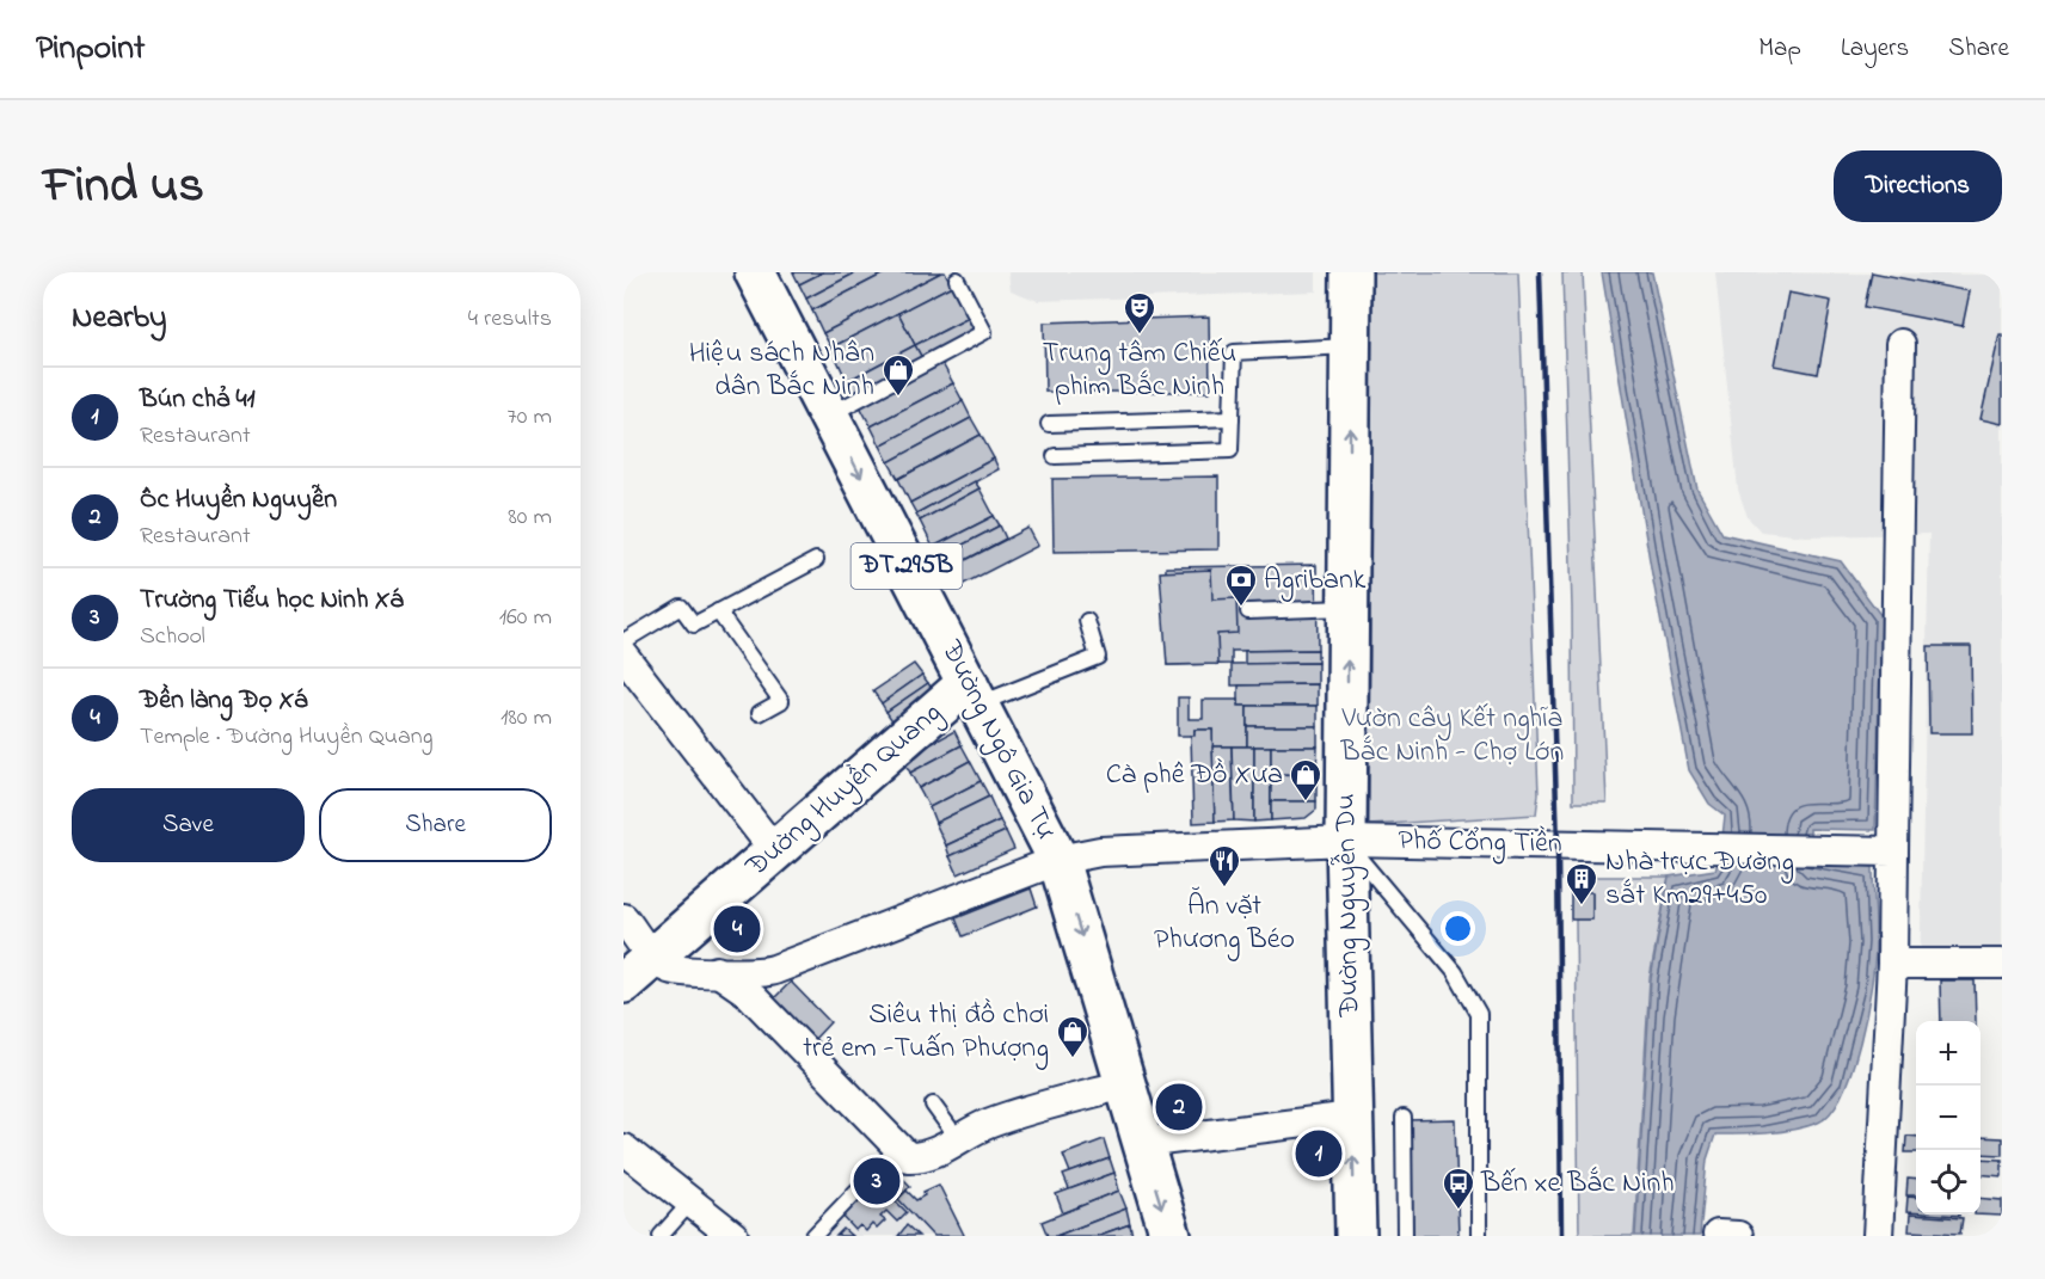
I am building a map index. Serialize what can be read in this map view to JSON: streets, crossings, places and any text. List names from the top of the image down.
{
  "streets": {
    "main road": [
      "ĐT.295B",
      "Đường Ngô Gia Tự",
      "Đường Huyền Quang",
      "Đường Nguyễn Du"
    ],
    "street": ["Phố Cổng Tiền"]
  },
  "crossings": [
    ["Đường Ngô Gia Tự", "Đường Huyền Quang"],
    ["Đường Ngô Gia Tự", "Phố Cổng Tiền"],
    ["Đường Huyền Quang", "Phố Cổng Tiền"],
    ["Phố Cổng Tiền", "Đường Nguyễn Du"]
  ],
  "one_way": ["Đường Ngô Gia Tự", "Đường Nguyễn Du"],
  "parks": ["Vườn cây Kết nghĩa Bắc Ninh - Chợ Lớn"],
  "places": {
    "theatre": ["Trung tâm Chiếu phim Bắc Ninh"],
    "shop": ["Hiệu sách Nhân dân Bắc Ninh", "Cà phê Đồ Xưa", "Siêu thị đồ chơi trẻ em -Tuấn Phượng"],
    "bank": ["Agribank"],
    "restaurant": ["Ăn vặt Phương Béo"],
    "building": ["Nhà trực Đường sắt Km29+450"],
    "bus stop": ["Bến xe Bắc Ninh"]
  },
  "page": {
    "header": "Pinpoint",
    "nav": ["Map", "Layers", "Share"],
    "title": "Find us",
    "buttons": [
      "Directions",
      ["Save", "Share"]
    ],
    "heading": ["Nearby", "4 results"],
    "list": [
      {
        "mark": "1",
        "name": "Bún chả 41",
        "note": "Restaurant",
        "value": "70 m"
      },
      {
        "mark": "2",
        "name": "Ốc Huyền Nguyễn",
        "note": "Restaurant",
        "value": "80 m"
      },
      {
        "mark": "3",
        "name": "Trường Tiểu học Ninh Xá",
        "note": "School",
        "value": "160 m"
      },
      {
        "mark": "4",
        "name": "Đền làng Đọ Xá",
        "note": "Temple · Đường Huyền Quang",
        "value": "180 m"
      }
    ],
    "pins": [
      "4",
      "2",
      "1",
      "3"
    ],
    "map_buttons": ["+", "−"]
  }
}
